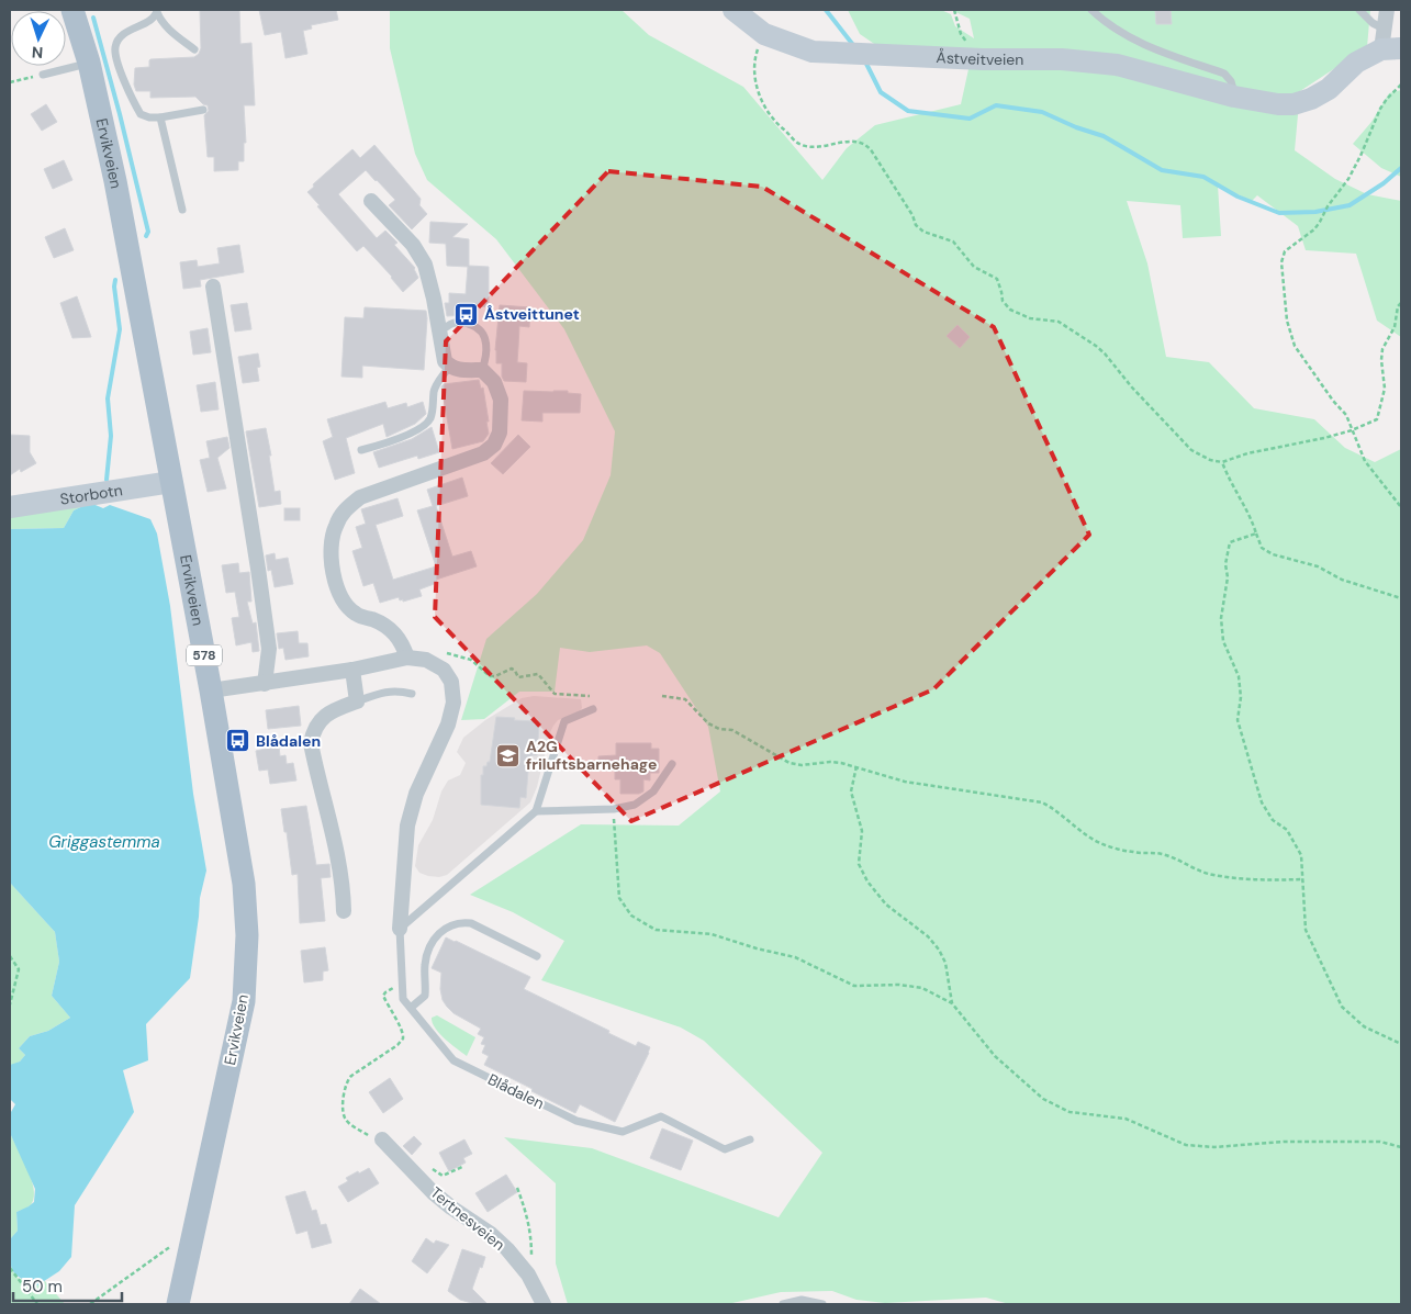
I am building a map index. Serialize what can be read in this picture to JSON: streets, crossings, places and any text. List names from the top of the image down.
{
  "streets": {
    "main road": ["Ervikveien", "578"],
    "street": [
      "Åstveitveien",
      "Storbotn",
      "Blådalen",
      "Tertnesveien"
    ]
  },
  "crossings": [
    ["Ervikveien", "Storbotn"]
  ],
  "water": ["Griggastemma"],
  "places": {
    "bus stop": ["Åstveittunet", "Blådalen"],
    "school or university": ["A2G friluftsbarnehage"]
  },
  "scale_bar": "50 m",
  "north": "bottom"
}
